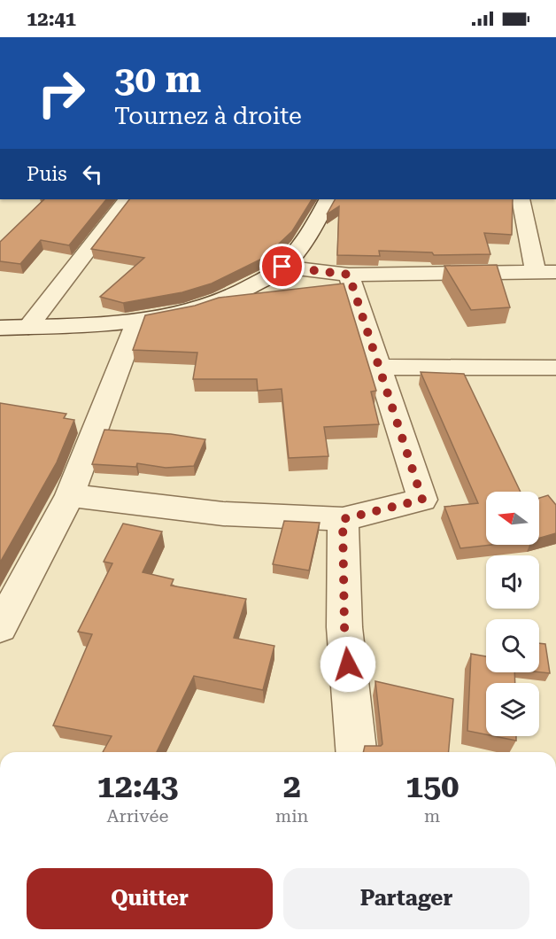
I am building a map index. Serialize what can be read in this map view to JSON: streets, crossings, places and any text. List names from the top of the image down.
{
  "north": "left",
  "page": {
    "status": "12:41",
    "turn": ["30 m", "Tournez à droite"],
    "then": "Puis",
    "eta": [
      "12:43",
      "Arrivée",
      "2",
      "min",
      "150",
      "m"
    ],
    "buttons": ["Quitter", "Partager"]
  }
}
